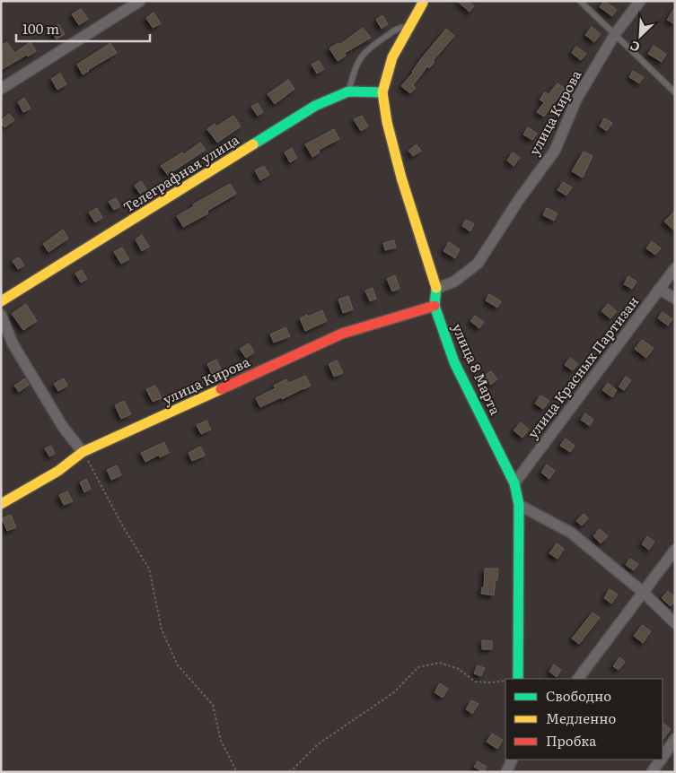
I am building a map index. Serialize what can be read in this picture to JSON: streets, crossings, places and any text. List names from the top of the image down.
{
  "streets": {
    "street": [
      "улица Кирова",
      "Телеграфная улица",
      "улица Красных Партизан",
      "улица 8 Марта"
    ]
  },
  "crossings": [
    ["улица Кирова", "улица 8 Марта"],
    ["Телеграфная улица", "улица 8 Марта"],
    ["улица Красных Партизан", "улица 8 Марта"]
  ],
  "legend": ["Свободно", "Медленно", "Пробка"],
  "scale_bar": "100 m",
  "north": "bottom left"
}
